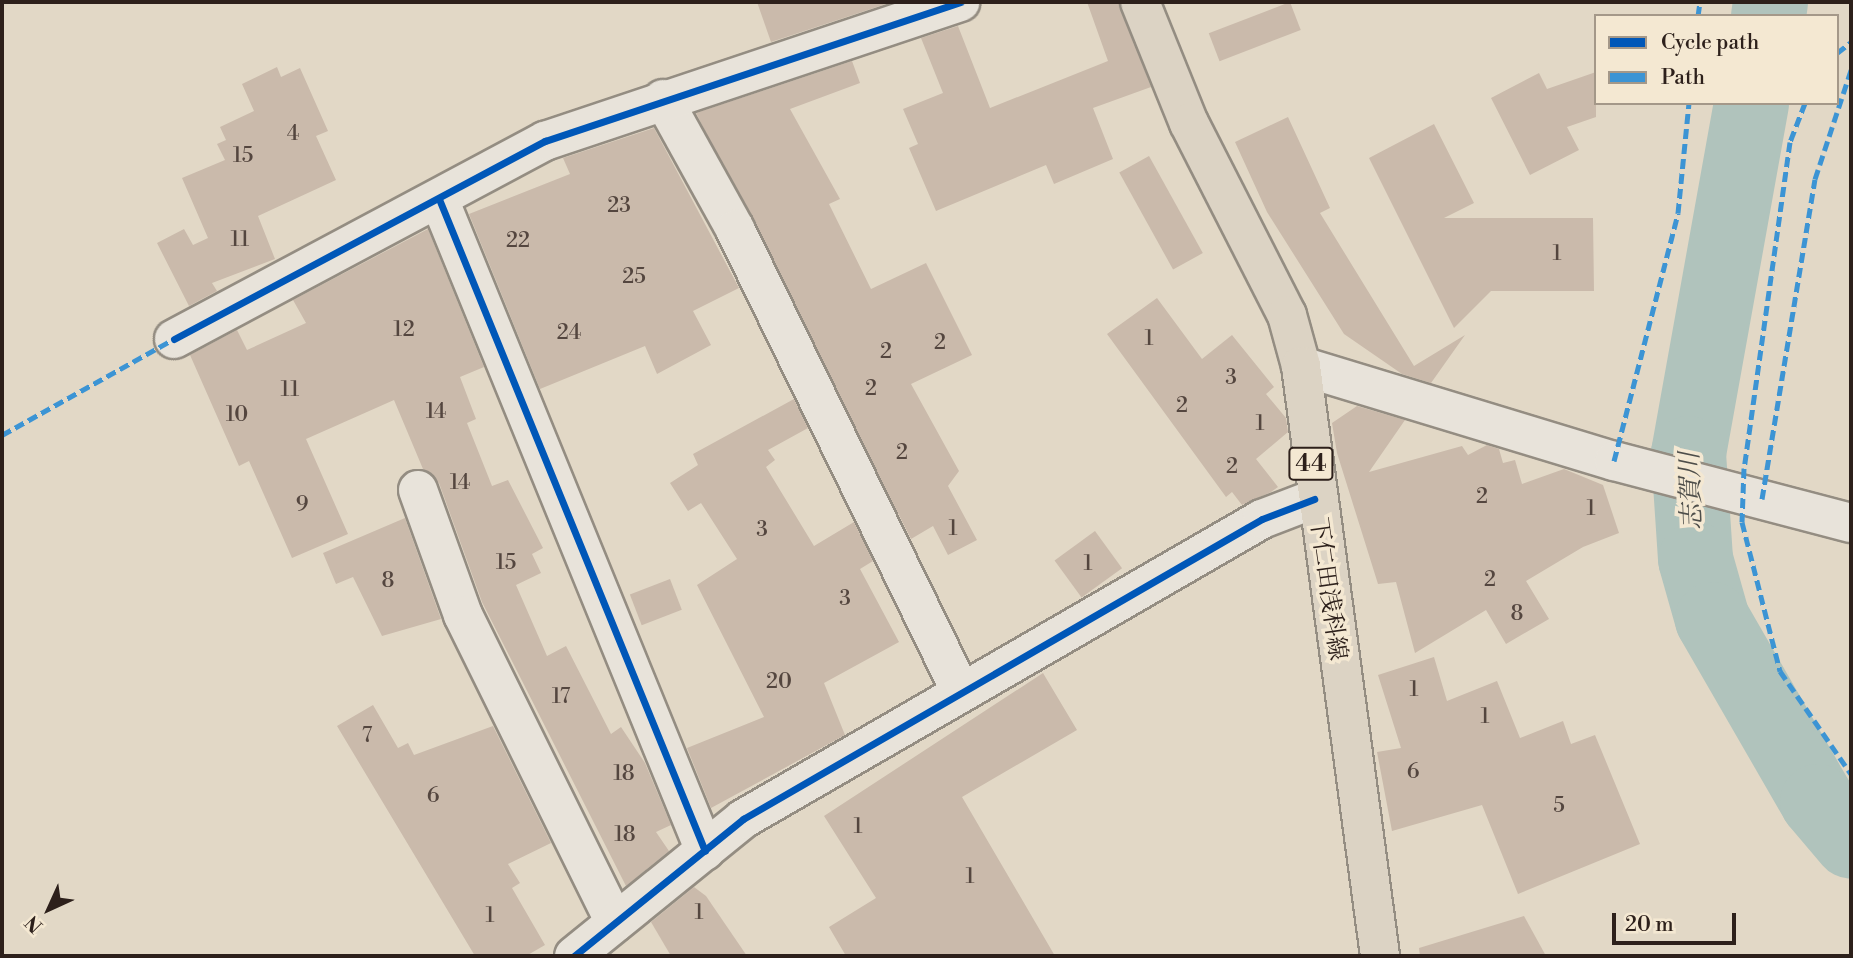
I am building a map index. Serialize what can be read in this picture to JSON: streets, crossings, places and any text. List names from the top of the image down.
{
  "streets": {
    "main road": ["44", "下仁田浅科線"]
  },
  "water": ["志賀川"],
  "house_numbers": [
    "4",
    "15",
    "23",
    "11",
    "22",
    "1",
    "25",
    "12",
    "24",
    "1",
    "2",
    "2",
    "3",
    "2",
    "11",
    "2",
    "14",
    "10",
    "1",
    "2",
    "2",
    "14",
    "2",
    "9",
    "1",
    "1",
    "3",
    "15",
    "1",
    "2",
    "8",
    "3",
    "8",
    "20",
    "1",
    "17",
    "1",
    "7",
    "6",
    "18",
    "6",
    "5",
    "1",
    "18",
    "1",
    "1",
    "1"
  ],
  "legend": ["Cycle path", "Path"],
  "scale_bar": "20 m",
  "north": "bottom left"
}
